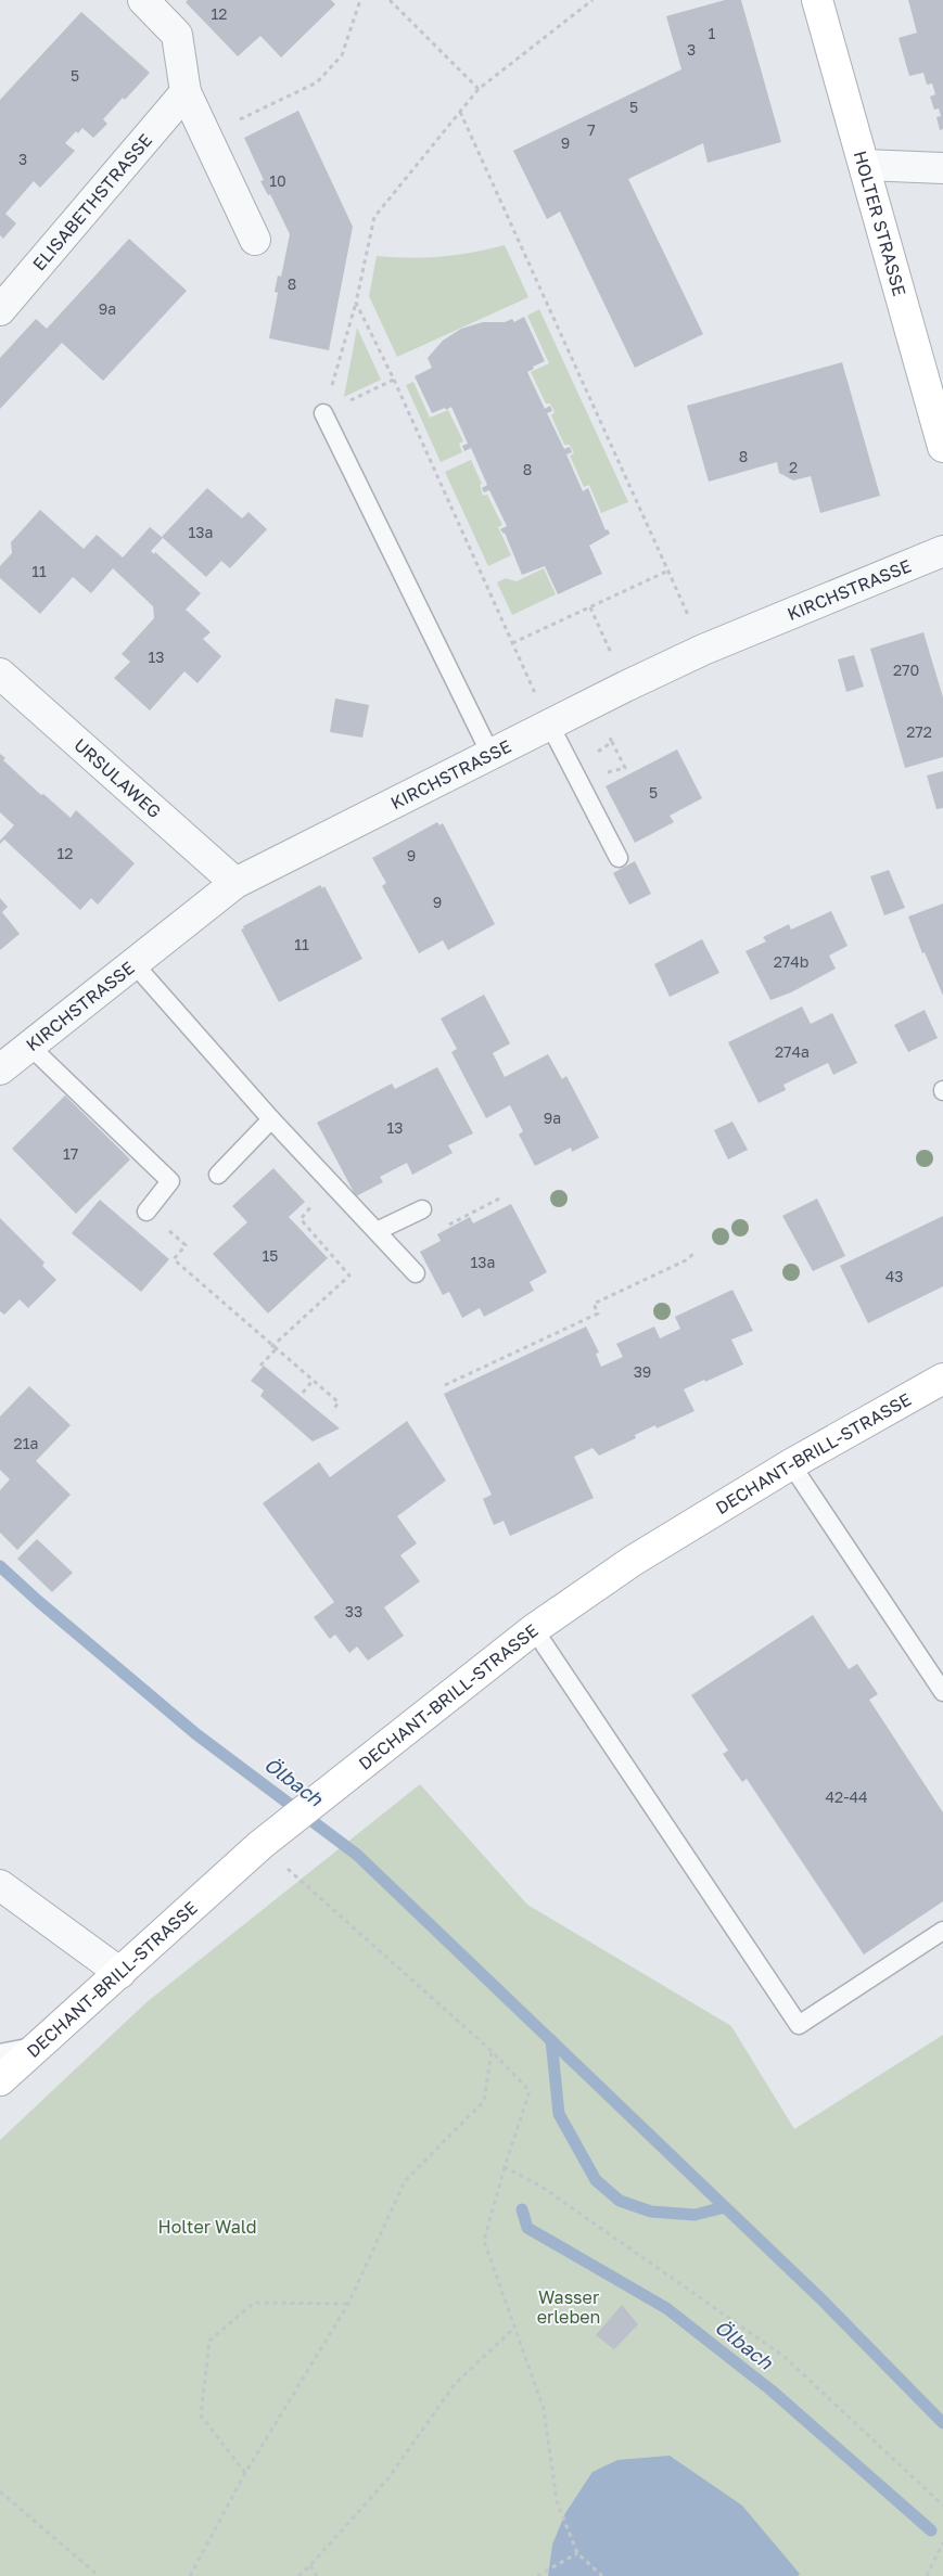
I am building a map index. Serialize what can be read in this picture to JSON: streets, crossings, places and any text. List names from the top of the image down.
{
  "streets": {
    "street": [
      "ELISABETHSTRASSE",
      "HOLTER STRASSE",
      "KIRCHSTRASSE",
      "URSULAWEG",
      "DECHANT-BRILL-STRASSE"
    ]
  },
  "crossings": [
    ["KIRCHSTRASSE", "URSULAWEG"]
  ],
  "water": ["Ölbach"],
  "parks": ["Holter Wald", "Wasser erleben"],
  "house_numbers": [
    "12",
    "1",
    "3",
    "5",
    "5",
    "7",
    "9",
    "3",
    "10",
    "8",
    "9a",
    "8",
    "2",
    "8",
    "13a",
    "11",
    "13",
    "270",
    "272",
    "5",
    "12",
    "9",
    "9",
    "11",
    "274b",
    "274a",
    "9a",
    "13",
    "17",
    "15",
    "13a",
    "43",
    "39",
    "21a",
    "33",
    "42-44"
  ]
}
